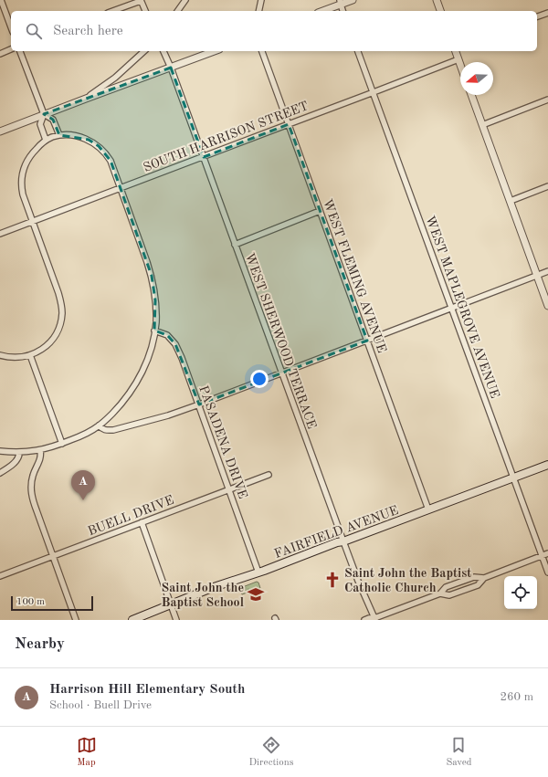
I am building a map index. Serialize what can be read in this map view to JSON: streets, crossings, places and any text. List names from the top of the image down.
{
  "streets": {
    "main road": ["FAIRFIELD AVENUE"],
    "street": [
      "SOUTH HARRISON STREET",
      "WEST FLEMING AVENUE",
      "WEST MAPLEGROVE AVENUE",
      "WEST SHERWOOD TERRACE",
      "PASADENA DRIVE",
      "BUELL DRIVE"
    ]
  },
  "crossings": [
    ["SOUTH HARRISON STREET", "WEST FLEMING AVENUE"],
    ["SOUTH HARRISON STREET", "WEST MAPLEGROVE AVENUE"],
    ["SOUTH HARRISON STREET", "WEST SHERWOOD TERRACE"],
    ["WEST FLEMING AVENUE", "FAIRFIELD AVENUE"],
    ["WEST MAPLEGROVE AVENUE", "FAIRFIELD AVENUE"],
    ["WEST SHERWOOD TERRACE", "FAIRFIELD AVENUE"],
    ["PASADENA DRIVE", "BUELL DRIVE"],
    ["PASADENA DRIVE", "FAIRFIELD AVENUE"]
  ],
  "places": {
    "church": ["Saint John the Baptist Catholic Church"],
    "school or university": ["Saint John the Baptist School"]
  },
  "scale_bar": "100 m",
  "north": "left",
  "page": {
    "search": "Search here",
    "pins": "A",
    "scale": "100 m",
    "heading": "Nearby",
    "list": [
      {
        "mark": "A",
        "name": "Harrison Hill Elementary South",
        "note": "School · Buell Drive",
        "value": "260 m"
      }
    ],
    "nav": ["Map", "Directions", "Saved"]
  }
}
